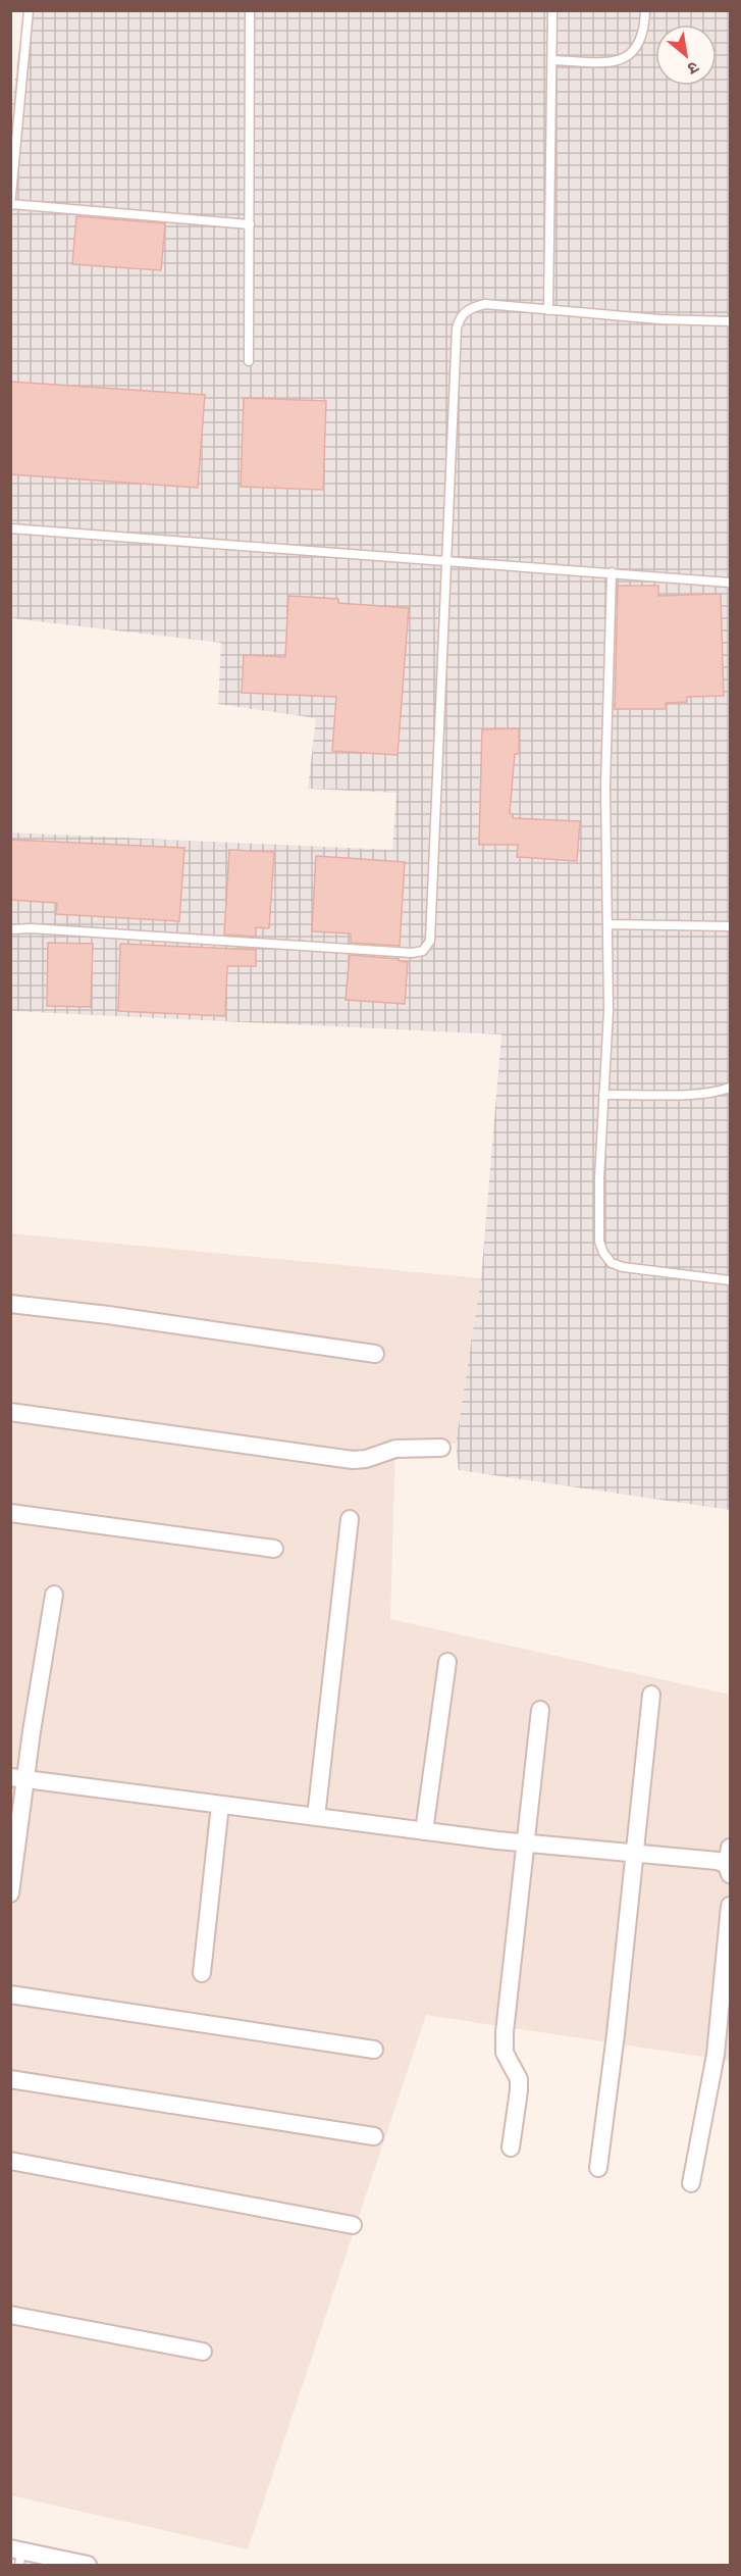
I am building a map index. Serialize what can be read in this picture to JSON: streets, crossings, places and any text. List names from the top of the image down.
{
  "north": "bottom right"
}
